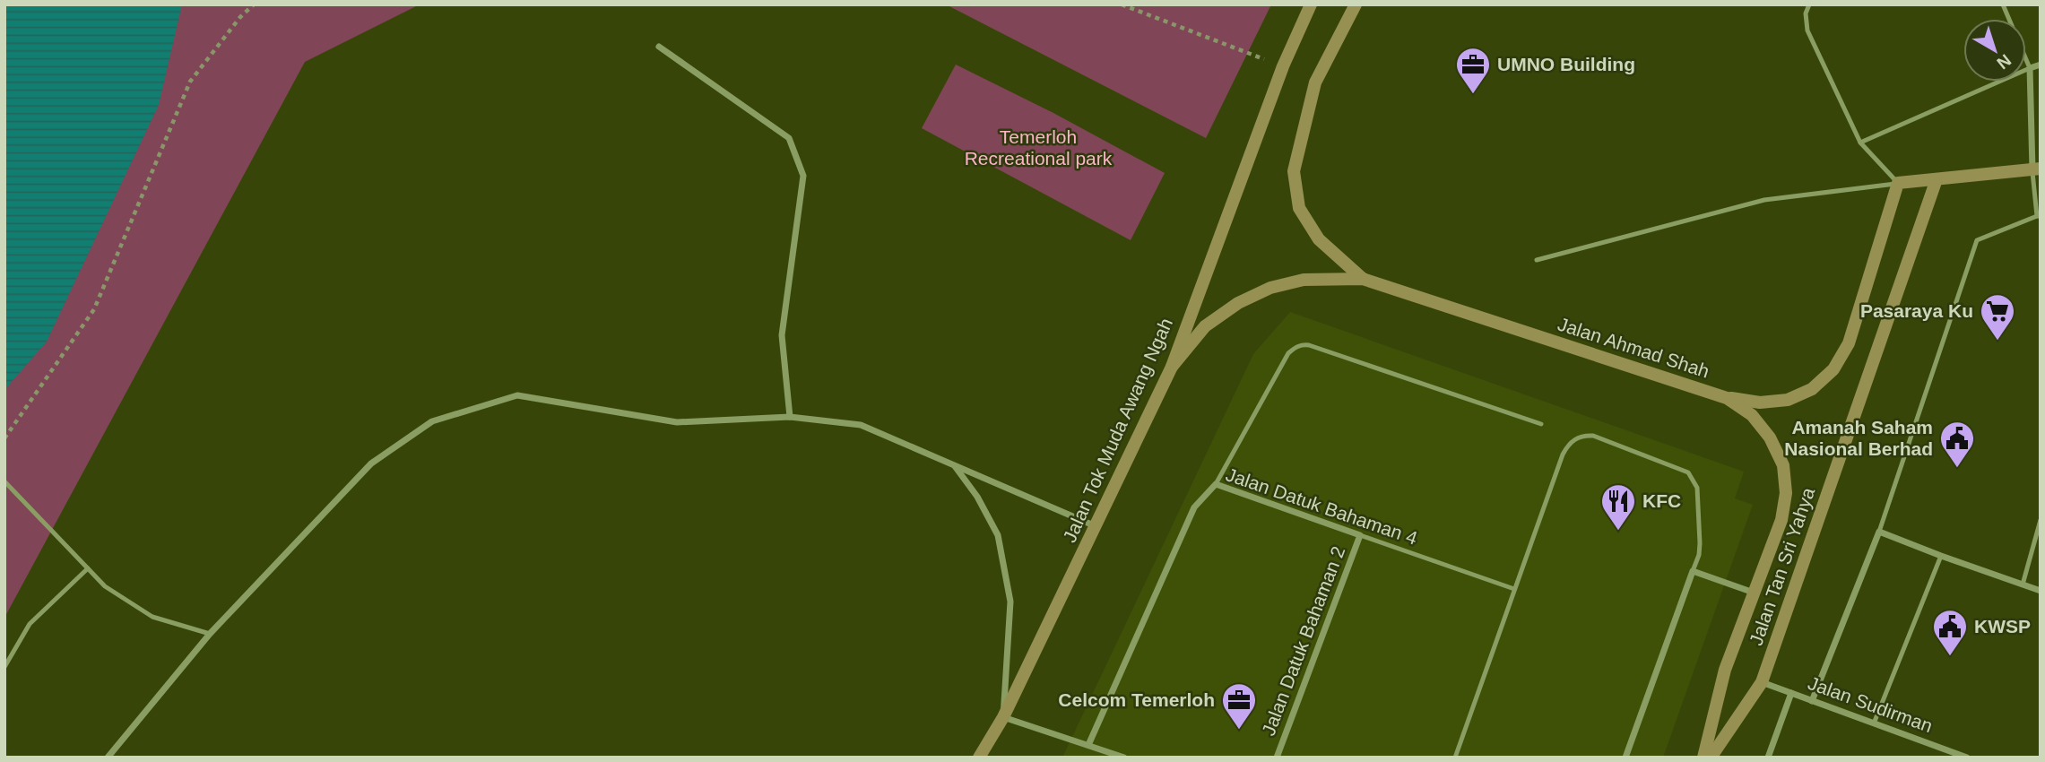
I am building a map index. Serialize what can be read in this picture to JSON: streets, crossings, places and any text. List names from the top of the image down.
{
  "streets": {
    "main road": ["Jalan Ahmad Shah", "Jalan Tok Muda Awang Ngah", "Jalan Tan Sri Yahya"],
    "street": ["Jalan Datuk Bahaman 4", "Jalan Datuk Bahaman 2", "Jalan Sudirman"]
  },
  "crossings": [
    ["Jalan Ahmad Shah", "Jalan Tok Muda Awang Ngah"],
    ["Jalan Datuk Bahaman 4", "Jalan Datuk Bahaman 2"],
    ["Jalan Tan Sri Yahya", "Jalan Sudirman"]
  ],
  "parks": ["Temerloh Recreational park"],
  "places": {
    "office": ["UMNO Building", "Celcom Temerloh"],
    "supermarket": ["Pasaraya Ku"],
    "public building": ["Amanah Saham Nasional Berhad", "KWSP"],
    "restaurant": ["KFC"]
  },
  "north": "bottom right"
}
